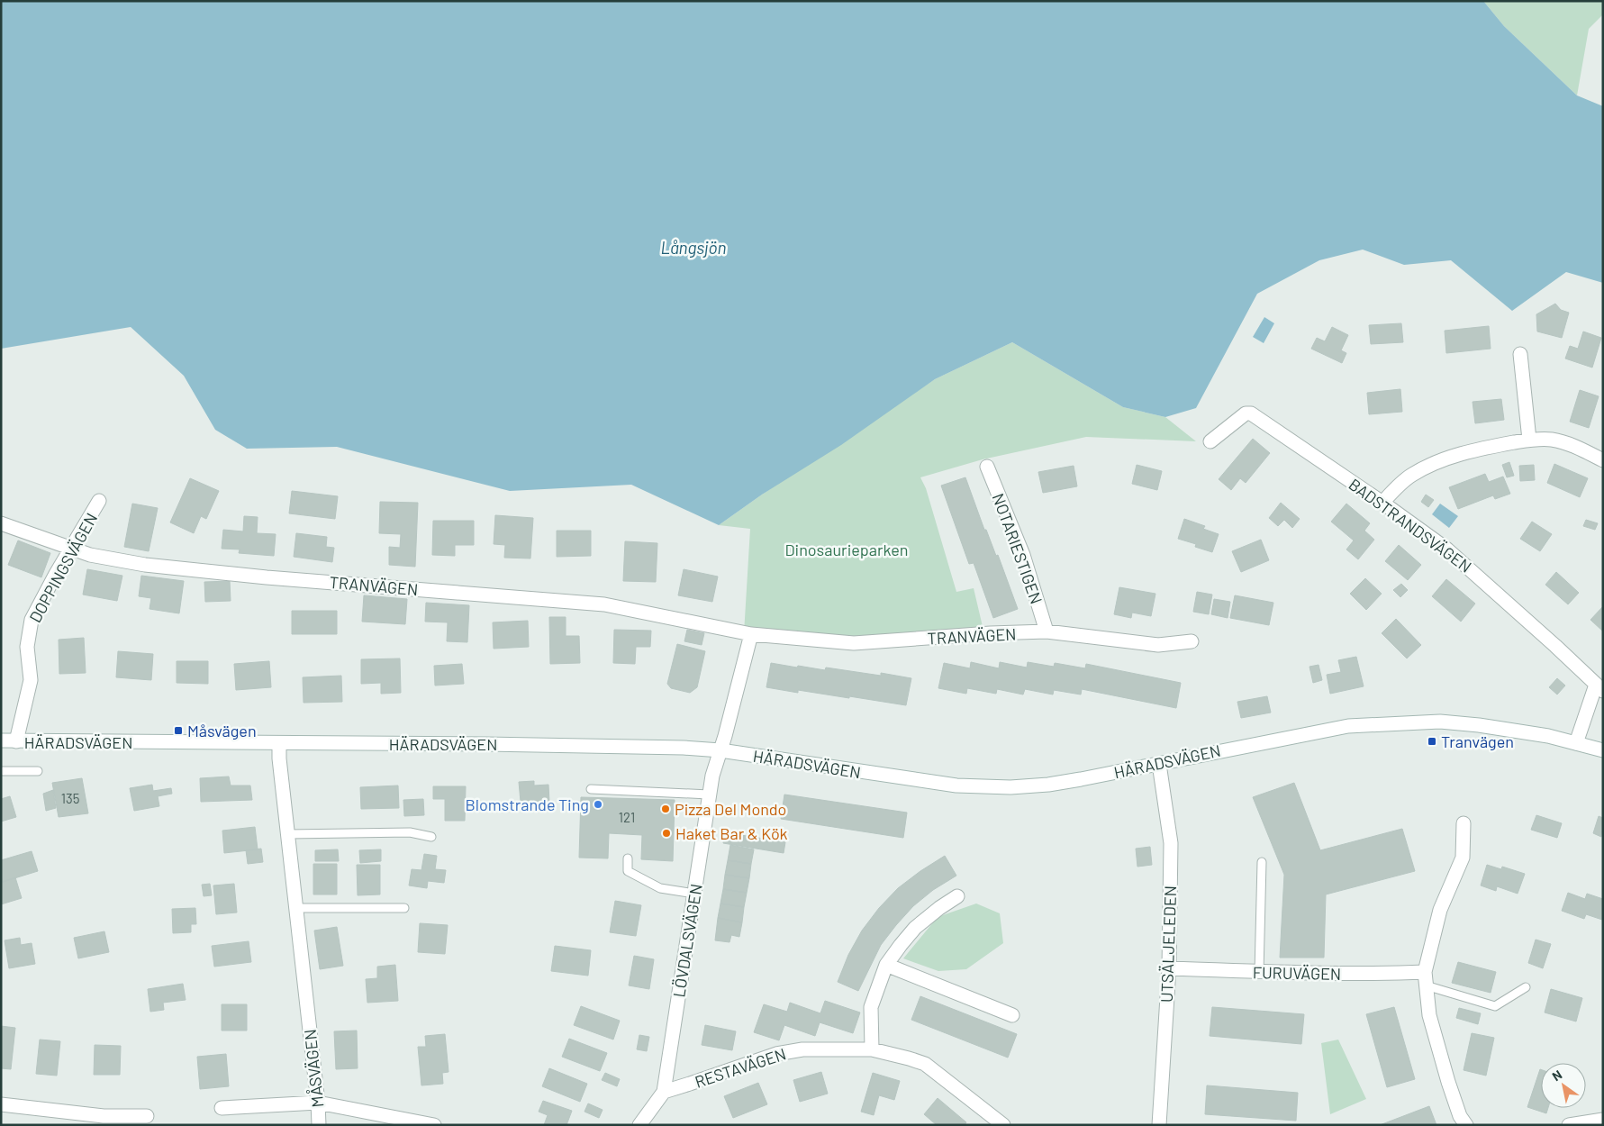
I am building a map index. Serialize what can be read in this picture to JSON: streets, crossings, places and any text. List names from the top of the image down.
{
  "streets": {
    "street": [
      "BADSTRANDSVÄGEN",
      "NOTARIESTIGEN",
      "DOPPINGSVÄGEN",
      "TRANVÄGEN",
      "HÄRADSVÄGEN",
      "LÖVDALSVÄGEN",
      "UTSÄLJELEDEN",
      "FURUVÄGEN",
      "RESTAVÄGEN",
      "MÅSVÄGEN"
    ]
  },
  "crossings": [
    ["BADSTRANDSVÄGEN", "HÄRADSVÄGEN"],
    ["NOTARIESTIGEN", "TRANVÄGEN"],
    ["DOPPINGSVÄGEN", "TRANVÄGEN"],
    ["DOPPINGSVÄGEN", "HÄRADSVÄGEN"],
    ["HÄRADSVÄGEN", "LÖVDALSVÄGEN"],
    ["HÄRADSVÄGEN", "UTSÄLJELEDEN"],
    ["HÄRADSVÄGEN", "MÅSVÄGEN"],
    ["LÖVDALSVÄGEN", "RESTAVÄGEN"],
    ["UTSÄLJELEDEN", "FURUVÄGEN"]
  ],
  "water": ["Långsjön"],
  "parks": ["Dinosaurieparken"],
  "places": {
    "transit": ["Måsvägen", "Tranvägen"],
    "other": ["Blomstrande Ting", "Pizza Del Mondo", "Haket Bar & Kök"]
  },
  "house_numbers": ["135", "121"],
  "north": "top left"
}
